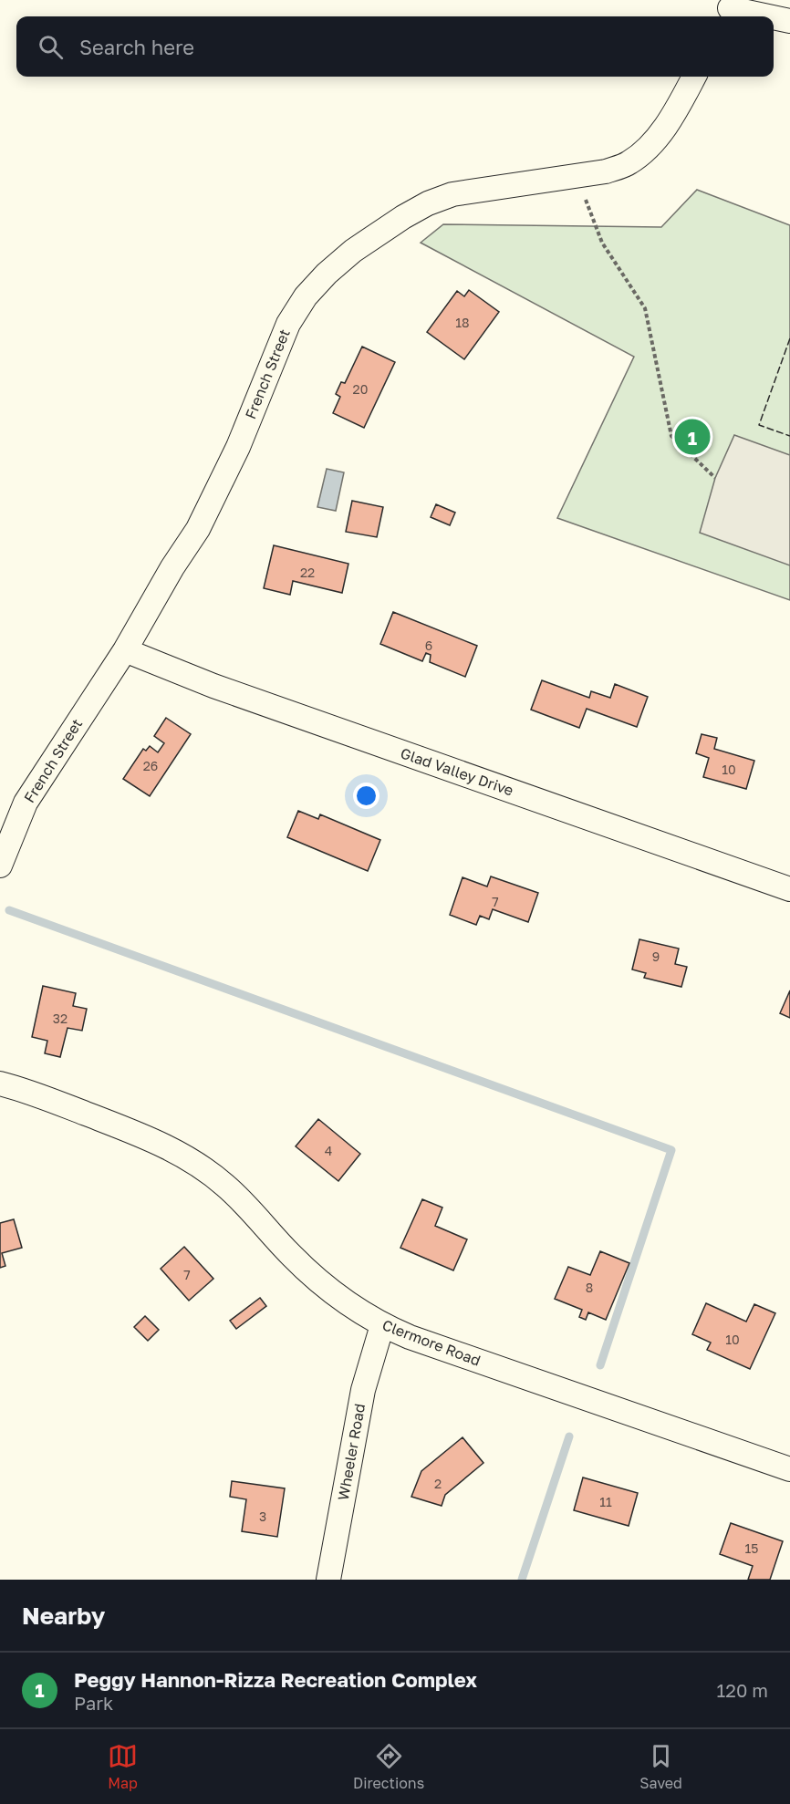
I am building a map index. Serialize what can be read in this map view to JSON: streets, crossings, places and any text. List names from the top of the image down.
{
  "streets": {
    "street": [
      "French Street",
      "Glad Valley Drive",
      "Clermore Road",
      "Wheeler Road"
    ]
  },
  "crossings": [
    ["French Street", "Glad Valley Drive"],
    ["Clermore Road", "Wheeler Road"]
  ],
  "house_numbers": [
    "18",
    "20",
    "22",
    "6",
    "26",
    "10",
    "7",
    "9",
    "32",
    "4",
    "7",
    "8",
    "10",
    "2",
    "11",
    "3",
    "15"
  ],
  "page": {
    "search": "Search here",
    "pins": "1",
    "heading": "Nearby",
    "list": [
      {
        "mark": "1",
        "name": "Peggy Hannon-Rizza Recreation Complex",
        "note": "Park",
        "value": "120 m"
      }
    ],
    "nav": ["Map", "Directions", "Saved"]
  }
}
